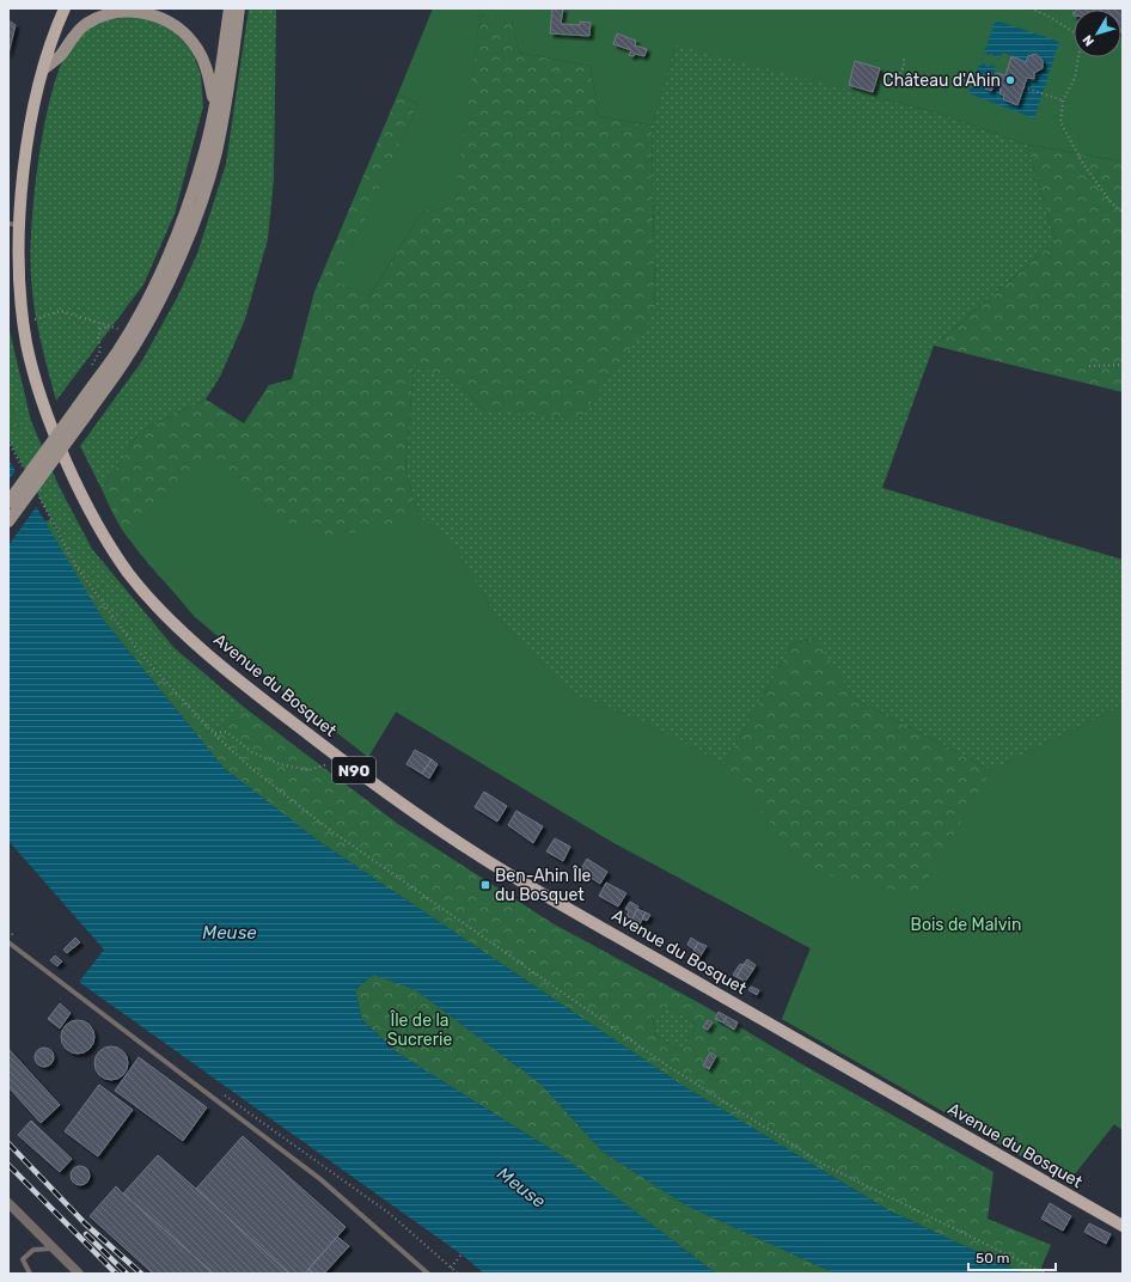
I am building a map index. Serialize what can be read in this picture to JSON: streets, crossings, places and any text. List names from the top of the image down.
{
  "streets": {
    "main road": ["Avenue du Bosquet", "N90"]
  },
  "water": ["Meuse"],
  "parks": ["Bois de Malvin", "Île de la Sucrerie"],
  "places": {
    "other": ["Château d'Ahin"],
    "transit": ["Ben-Ahin Île du Bosquet"]
  },
  "scale_bar": "50 m",
  "north": "bottom left"
}
